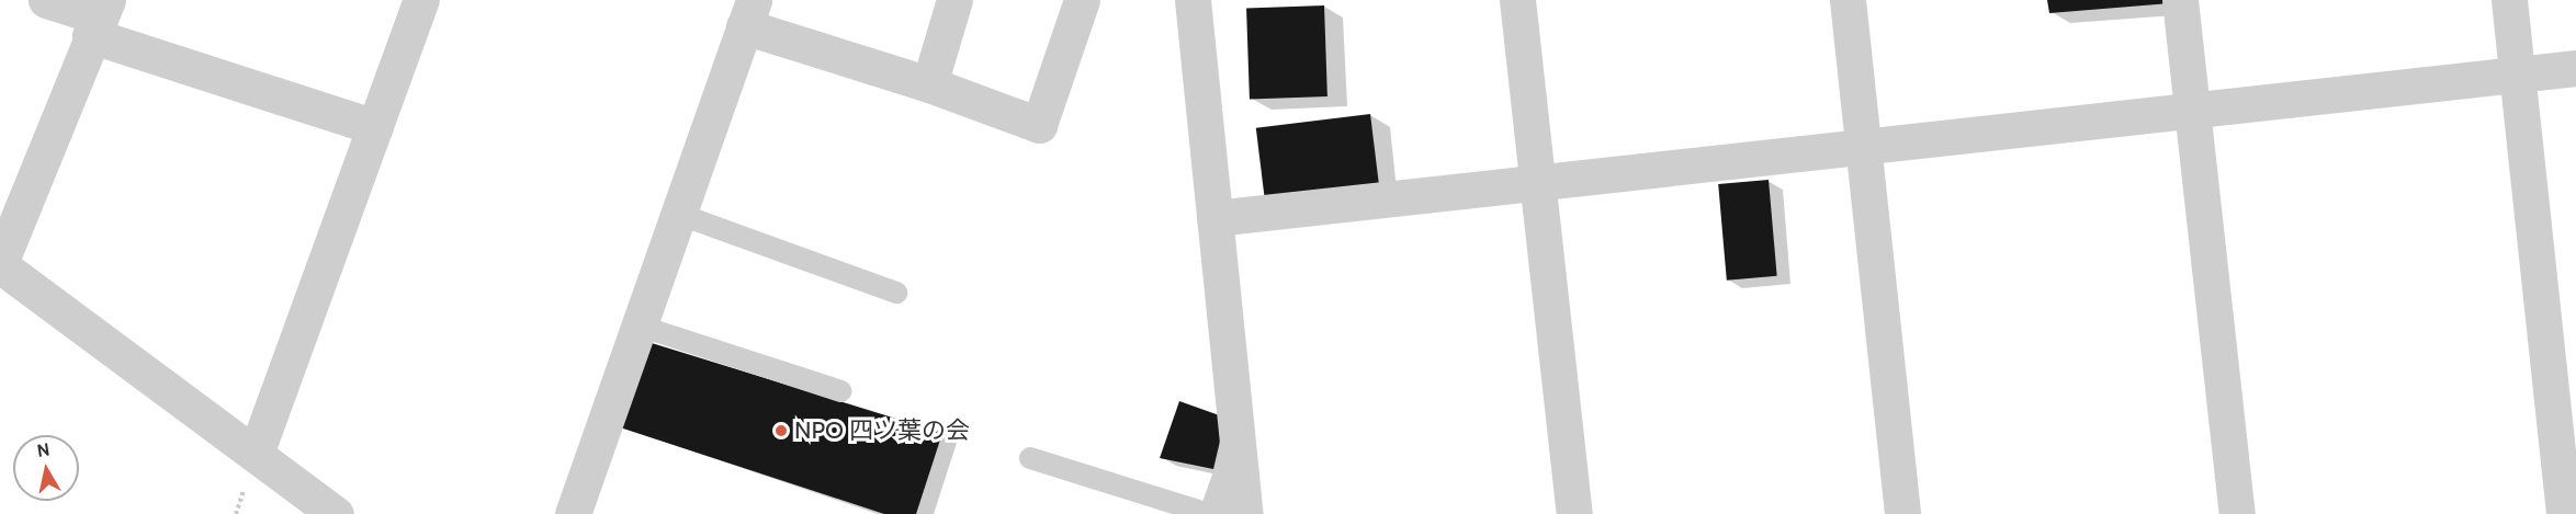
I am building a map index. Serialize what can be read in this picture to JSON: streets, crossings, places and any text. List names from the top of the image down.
{
  "places": ["NPO 四ツ葉の会"],
  "north": "top"
}
